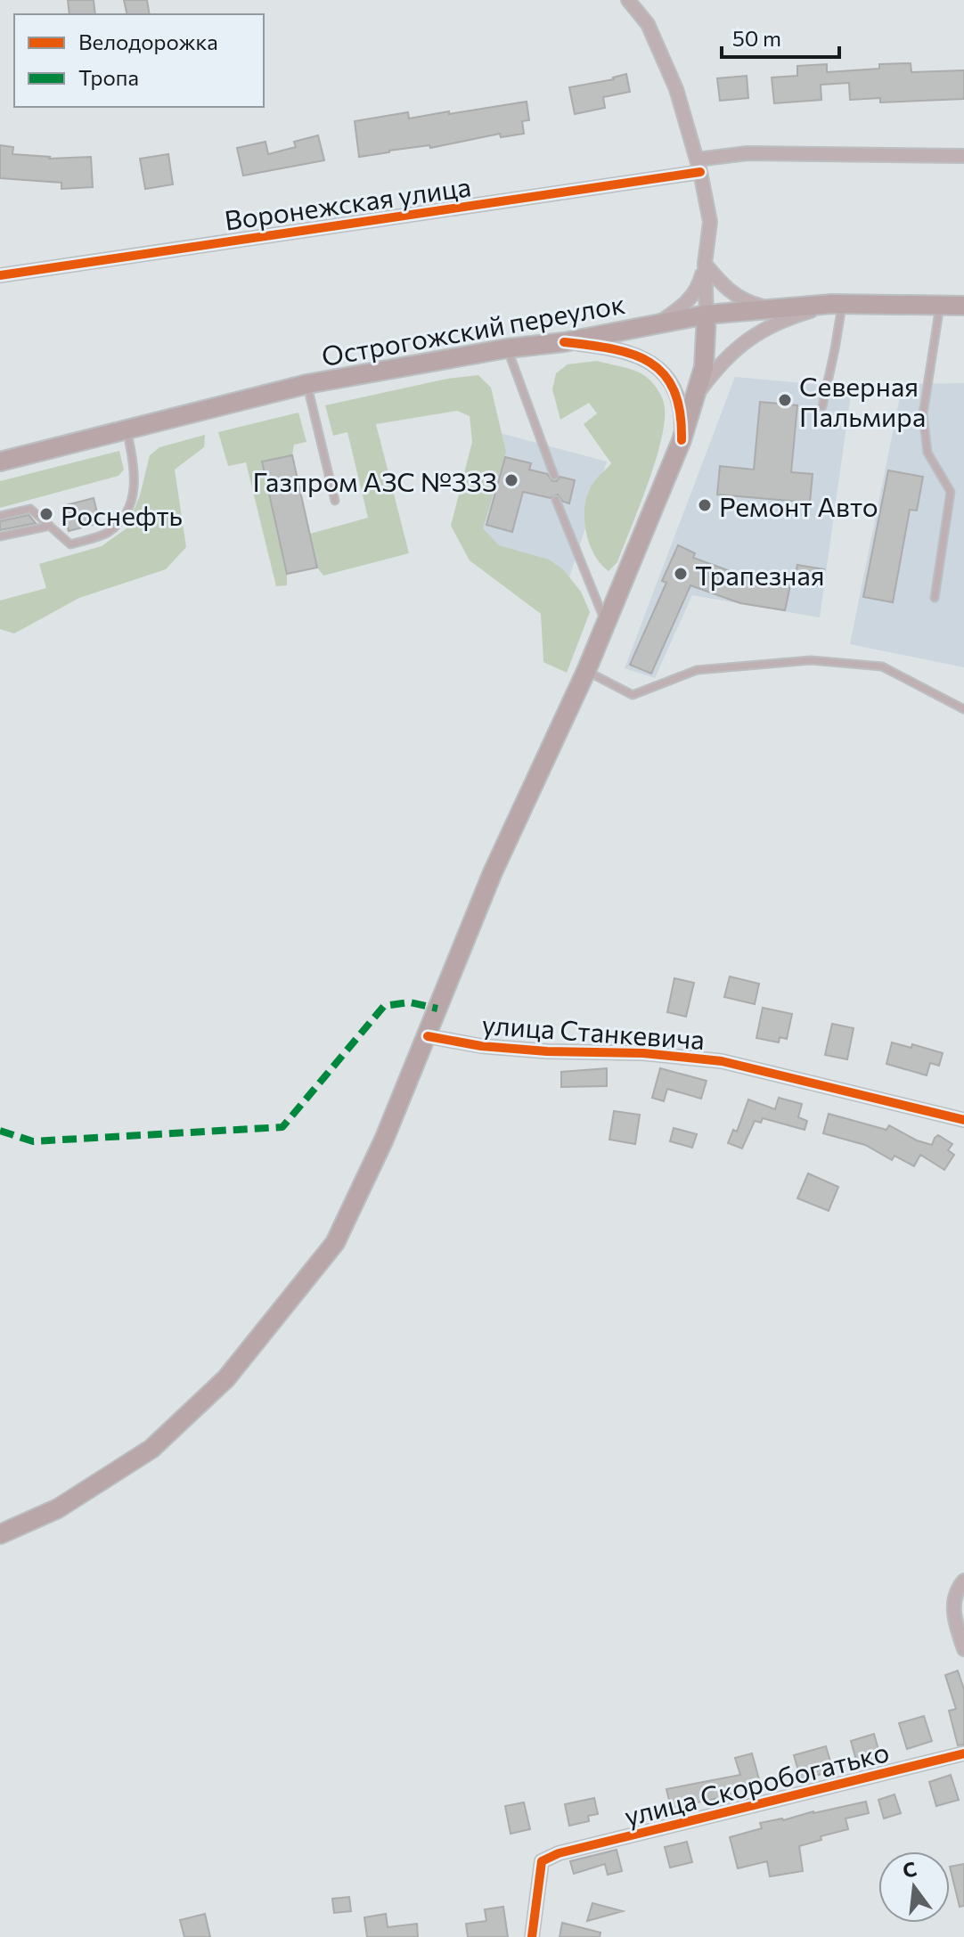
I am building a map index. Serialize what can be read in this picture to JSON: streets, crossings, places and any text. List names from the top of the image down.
{
  "streets": {
    "main road": ["Острогожский переулок"],
    "street": ["Воронежская улица", "улица Станкевича", "улица Скоробогатько"]
  },
  "places": [
    "Северная Пальмира",
    "Газпром АЗС №333",
    "Ремонт Авто",
    "Роснефть",
    "Трапезная"
  ],
  "legend": ["Велодорожка", "Тропа"],
  "scale_bar": "50 m",
  "north": "top"
}
